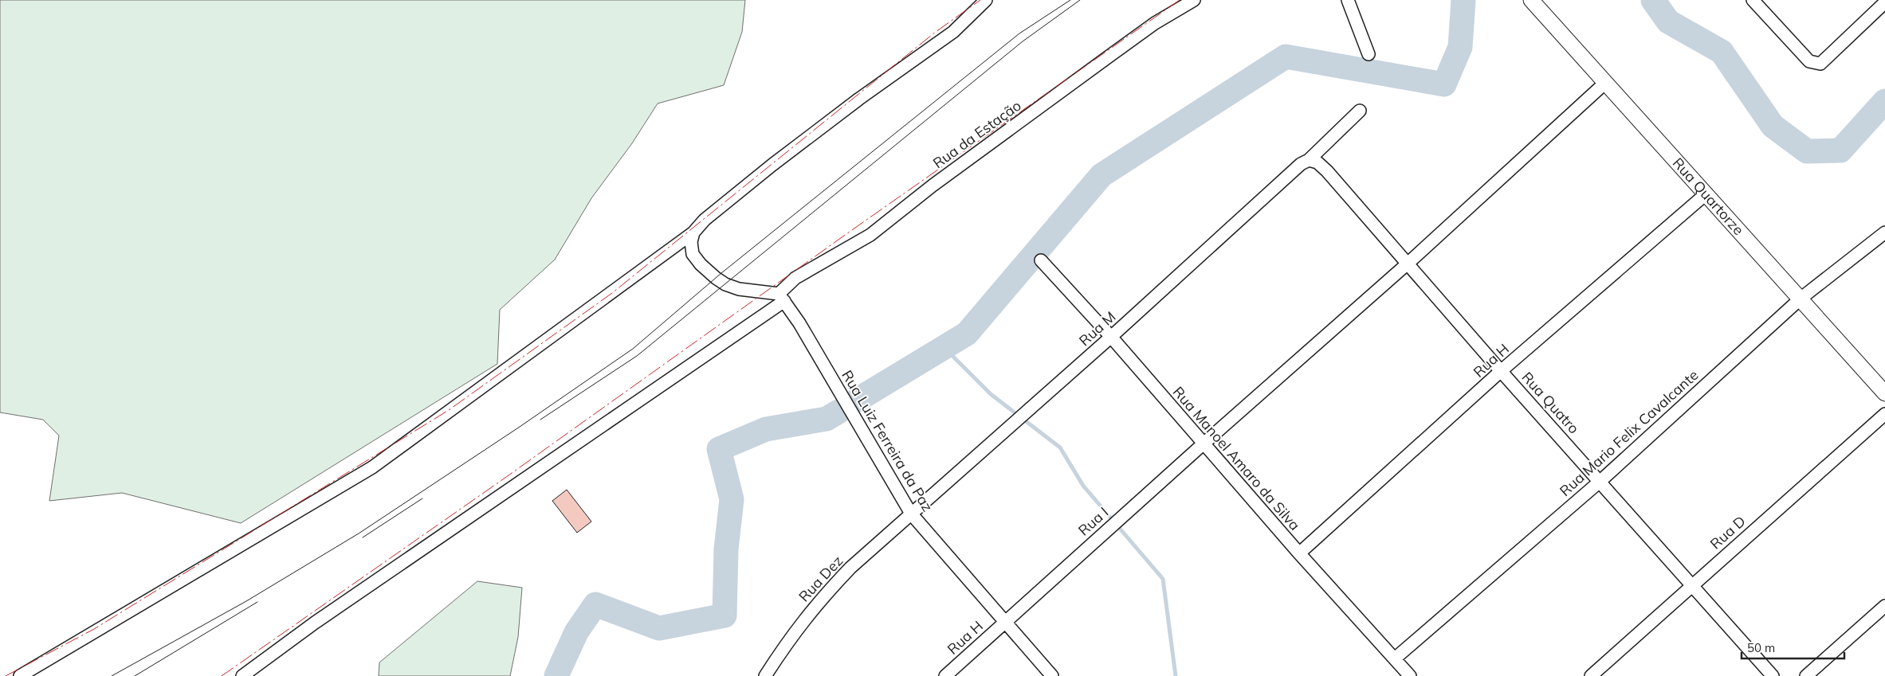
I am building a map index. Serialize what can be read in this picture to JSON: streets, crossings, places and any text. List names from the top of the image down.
{
  "streets": {
    "street": [
      "Rua da Estação",
      "Rua Quartorze",
      "Rua M",
      "Rua H",
      "Rua Quatro",
      "Rua Mario Felix Cavalcante",
      "Rua Luiz Ferreira da Paz",
      "Rua Manoel Amaro da Silva",
      "Rua I",
      "Rua D",
      "Rua Dez"
    ]
  },
  "crossings": [
    ["Rua da Estação", "Rua Luiz Ferreira da Paz"],
    ["Rua Quartorze", "Rua H"],
    ["Rua Quartorze", "Rua Mario Felix Cavalcante"],
    ["Rua Quartorze", "Rua I"],
    ["Rua M", "Rua Quatro"],
    ["Rua M", "Rua Luiz Ferreira da Paz"],
    ["Rua M", "Rua Manoel Amaro da Silva"],
    ["Rua M", "Rua Dez"],
    ["Rua H", "Rua Quatro"],
    ["Rua H", "Rua Luiz Ferreira da Paz"],
    ["Rua H", "Rua Manoel Amaro da Silva"],
    ["Rua H", "Rua I"],
    ["Rua Quatro", "Rua Mario Felix Cavalcante"],
    ["Rua Quatro", "Rua I"],
    ["Rua Quatro", "Rua D"],
    ["Rua Mario Felix Cavalcante", "Rua Manoel Amaro da Silva"],
    ["Rua Luiz Ferreira da Paz", "Rua I"],
    ["Rua Luiz Ferreira da Paz", "Rua Dez"],
    ["Rua Manoel Amaro da Silva", "Rua I"]
  ],
  "scale_bar": "50 m"
}
